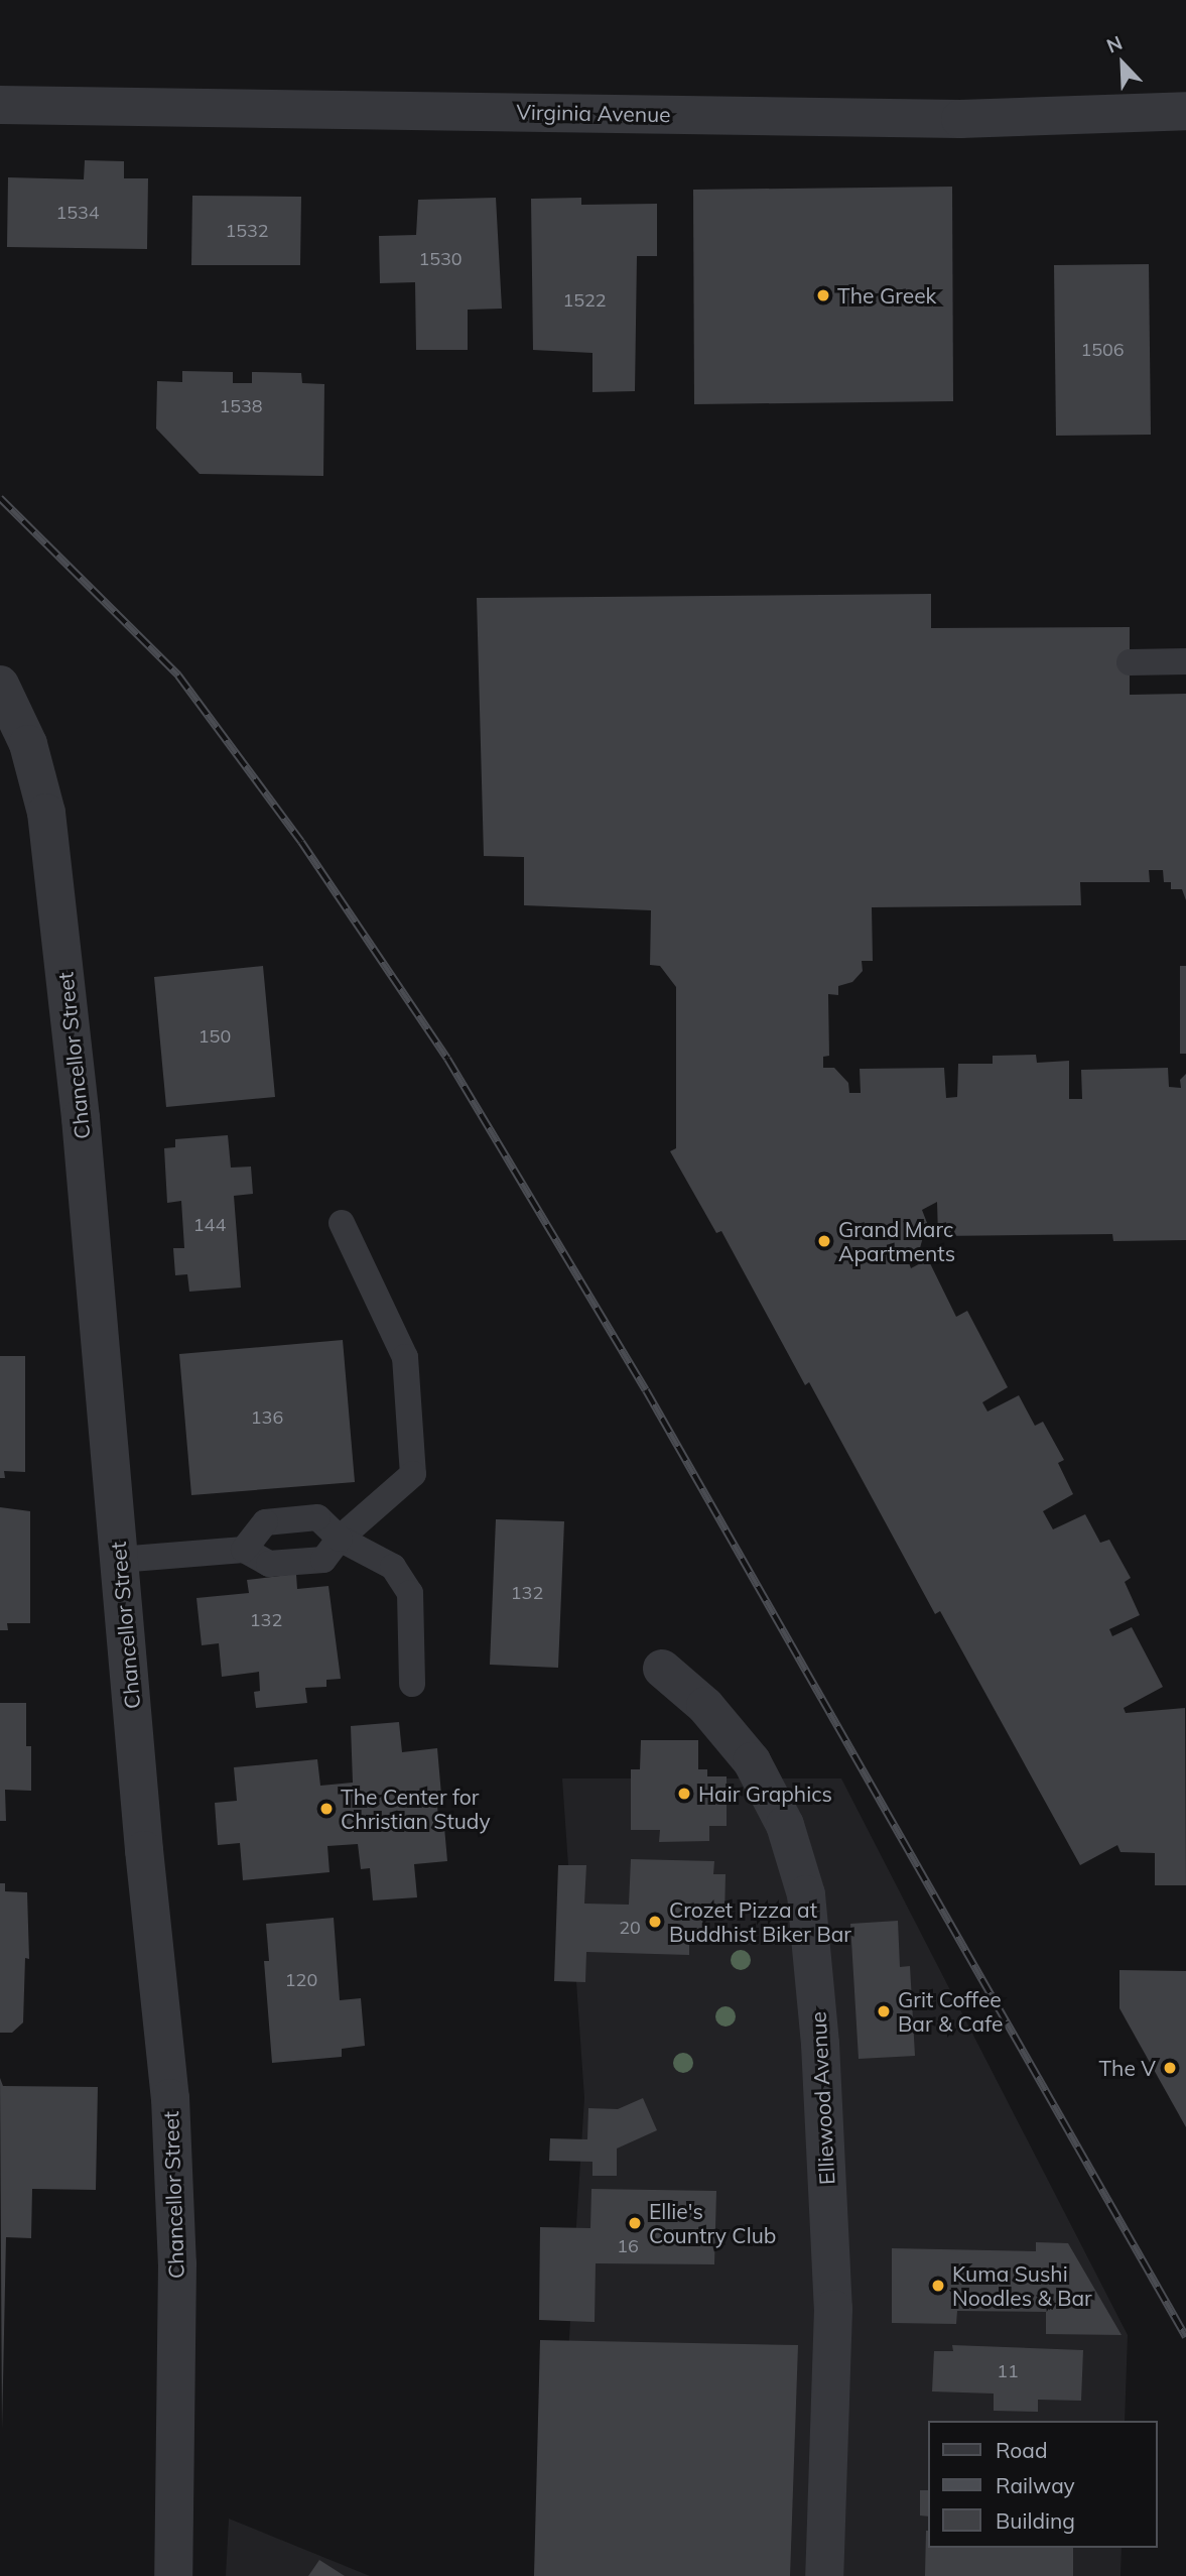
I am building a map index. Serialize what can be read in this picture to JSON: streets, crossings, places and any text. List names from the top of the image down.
{
  "streets": {
    "street": ["Virginia Avenue", "Chancellor Street", "Elliewood Avenue"]
  },
  "places": [
    "The Greek",
    "Grand Marc Apartments",
    "Hair Graphics",
    "The Center for Christian Study",
    "Crozet Pizza at Buddhist Biker Bar",
    "Grit Coffee Bar & Cafe",
    "The V",
    "Ellie's Country Club",
    "Kuma Sushi Noodles & Bar"
  ],
  "house_numbers": [
    "1534",
    "1532",
    "1530",
    "1522",
    "1506",
    "1538",
    "150",
    "144",
    "136",
    "132",
    "132",
    "20",
    "120",
    "16",
    "11"
  ],
  "legend": ["Road", "Railway", "Building"],
  "north": "top left"
}
